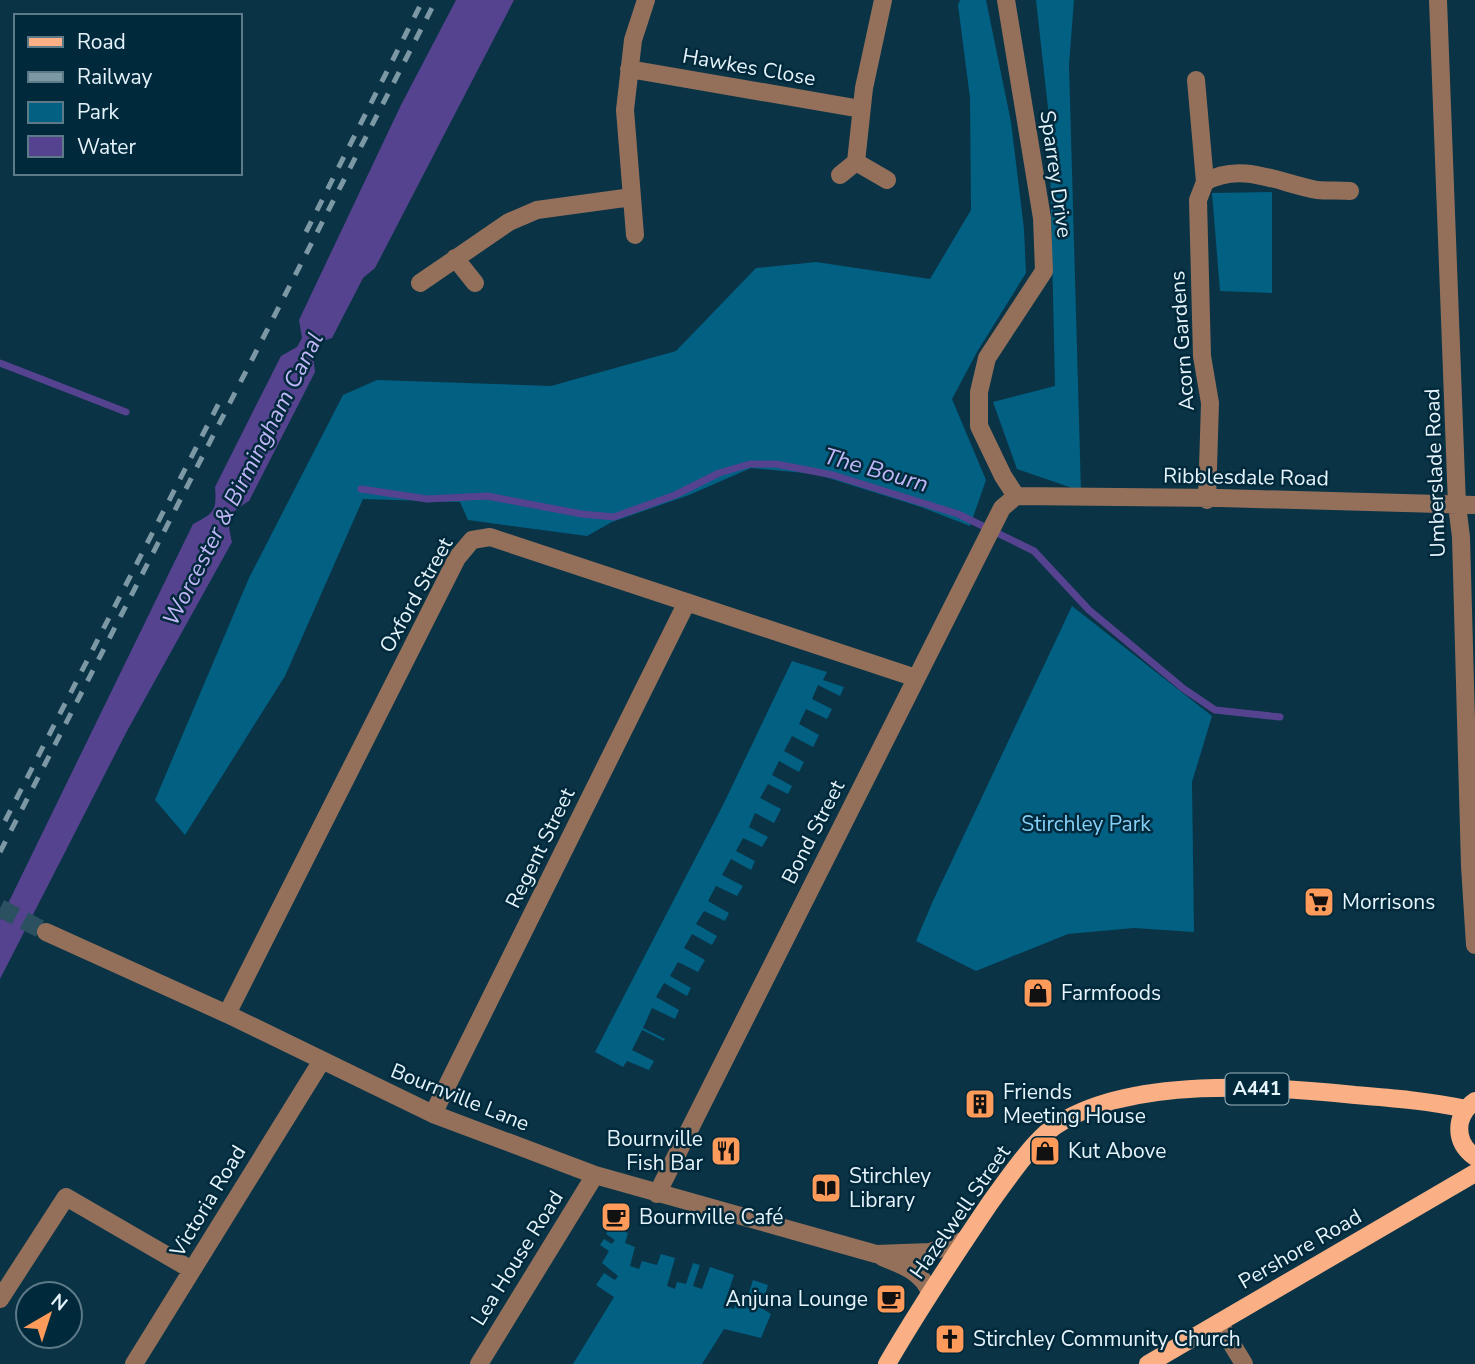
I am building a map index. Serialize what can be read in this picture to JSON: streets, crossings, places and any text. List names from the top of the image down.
{
  "streets": {
    "main road": ["A441", "Hazelwell Street", "Pershore Road"],
    "street": [
      "Hawkes Close",
      "Sparrey Drive",
      "Acorn Gardens",
      "Umberslade Road",
      "Ribblesdale Road",
      "Oxford Street",
      "Bond Street",
      "Regent Street",
      "Bournville Lane",
      "Victoria Road",
      "Lea House Road"
    ]
  },
  "crossings": [
    ["Sparrey Drive", "Ribblesdale Road"],
    ["Sparrey Drive", "Bond Street"],
    ["Acorn Gardens", "Ribblesdale Road"],
    ["Umberslade Road", "Ribblesdale Road"],
    ["Ribblesdale Road", "Bond Street"],
    ["Oxford Street", "Bond Street"],
    ["Oxford Street", "Regent Street"],
    ["Oxford Street", "Bournville Lane"],
    ["Bond Street", "Bournville Lane"],
    ["Regent Street", "Bournville Lane"],
    ["Bournville Lane", "Victoria Road"],
    ["Bournville Lane", "Hazelwell Street"],
    ["Bournville Lane", "Lea House Road"]
  ],
  "water": ["The Bourn", "Worcester & Birmingham Canal"],
  "parks": ["Stirchley Park"],
  "places": {
    "supermarket": ["Morrisons"],
    "shop": ["Farmfoods", "Kut Above"],
    "building": ["Friends Meeting House"],
    "restaurant": ["Bournville Fish Bar"],
    "library": ["Stirchley Library"],
    "cafe": ["Bournville Café", "Anjuna Lounge"],
    "church": ["Stirchley Community Church"]
  },
  "legend": [
    "Road",
    "Railway",
    "Park",
    "Water"
  ],
  "north": "top right"
}
